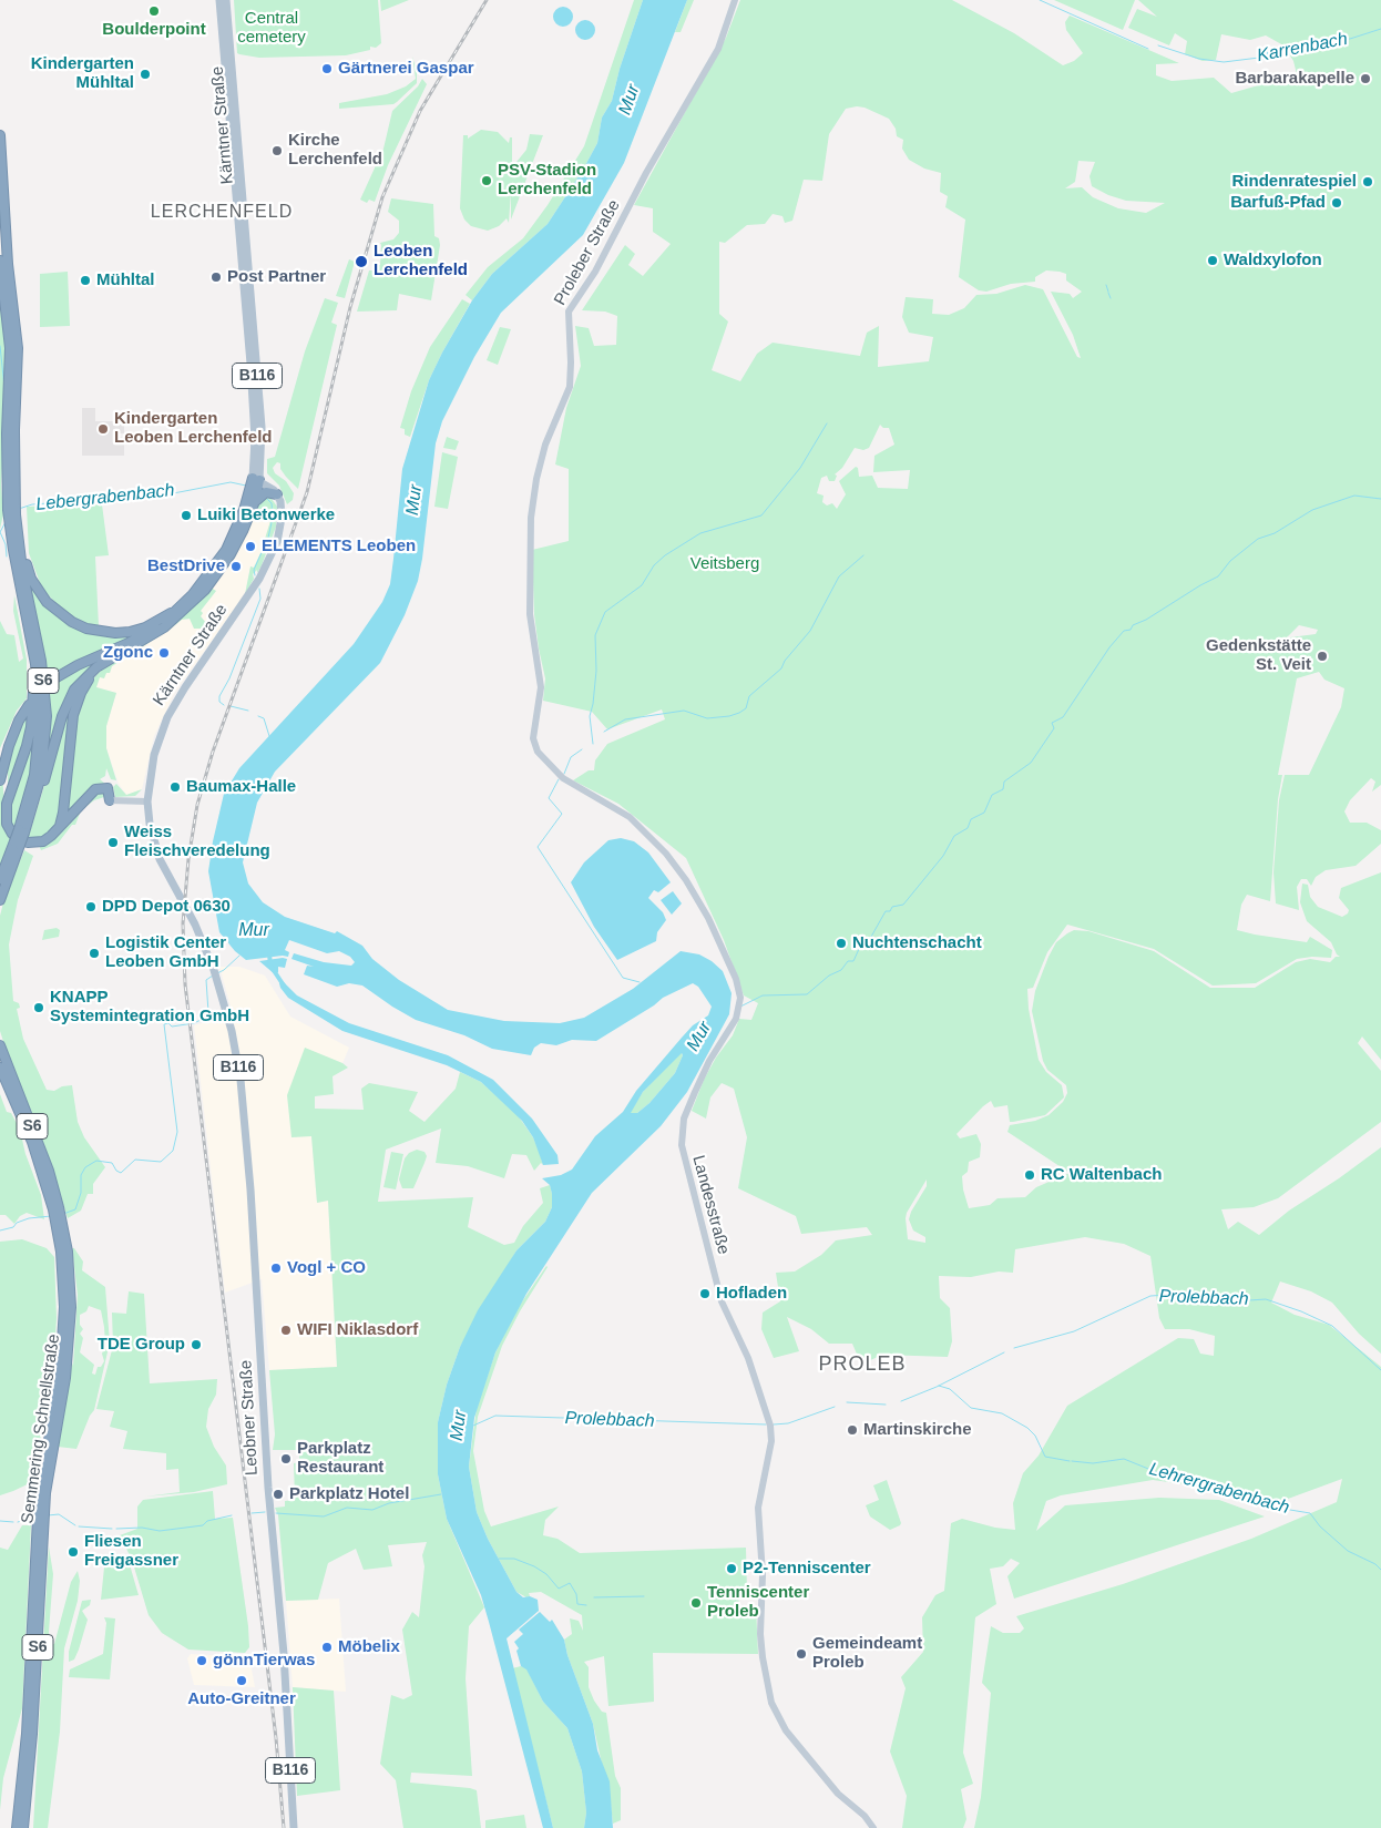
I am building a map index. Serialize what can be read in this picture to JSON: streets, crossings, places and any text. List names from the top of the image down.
{
  "streets": {
    "highway": ["S6", "Semmering Schnellstraße"],
    "main road": [
      "Kärntner Straße",
      "Proleber Straße",
      "B116",
      "Landesstraße",
      "Leobner Straße"
    ]
  },
  "crossings": [
    ["Kärntner Straße", "B116"],
    ["Kärntner Straße", "Leobner Straße"],
    ["Proleber Straße", "Landesstraße"]
  ],
  "districts": ["LERCHENFELD", "PROLEB"],
  "water": [
    "Karrenbach",
    "Mur",
    "Lebergrabenbach",
    "Prolebbach",
    "Lehrergrabenbach"
  ],
  "parks": ["Central cemetery", "Veitsberg"],
  "places": [
    "Boulderpoint",
    "Gärtnerei Gaspar",
    "Kindergarten Mühltal",
    "Barbarakapelle",
    "Kirche Lerchenfeld",
    "PSV-Stadion Lerchenfeld",
    "Rindenratespiel",
    "Barfuß-Pfad",
    "Waldxylofon",
    "Leoben Lerchenfeld",
    "Post Partner",
    "Mühltal",
    "Kindergarten Leoben Lerchenfeld",
    "Luiki Betonwerke",
    "ELEMENTS Leoben",
    "BestDrive",
    "Zgonc",
    "Gedenkstätte St. Veit",
    "Baumax-Halle",
    "Weiss Fleischveredelung",
    "DPD Depot 0630",
    "Nuchtenschacht",
    "Logistik Center Leoben GmbH",
    "KNAPP Systemintegration GmbH",
    "RC Waltenbach",
    "Vogl + CO",
    "Hofladen",
    "WIFI Niklasdorf",
    "TDE Group",
    "Martinskirche",
    "Parkplatz Restaurant",
    "Parkplatz Hotel",
    "Fliesen Freigassner",
    "P2-Tenniscenter",
    "Tenniscenter Proleb",
    "Möbelix",
    "Gemeindeamt Proleb",
    "gönnTierwas",
    "Auto-Greitner"
  ]
}
